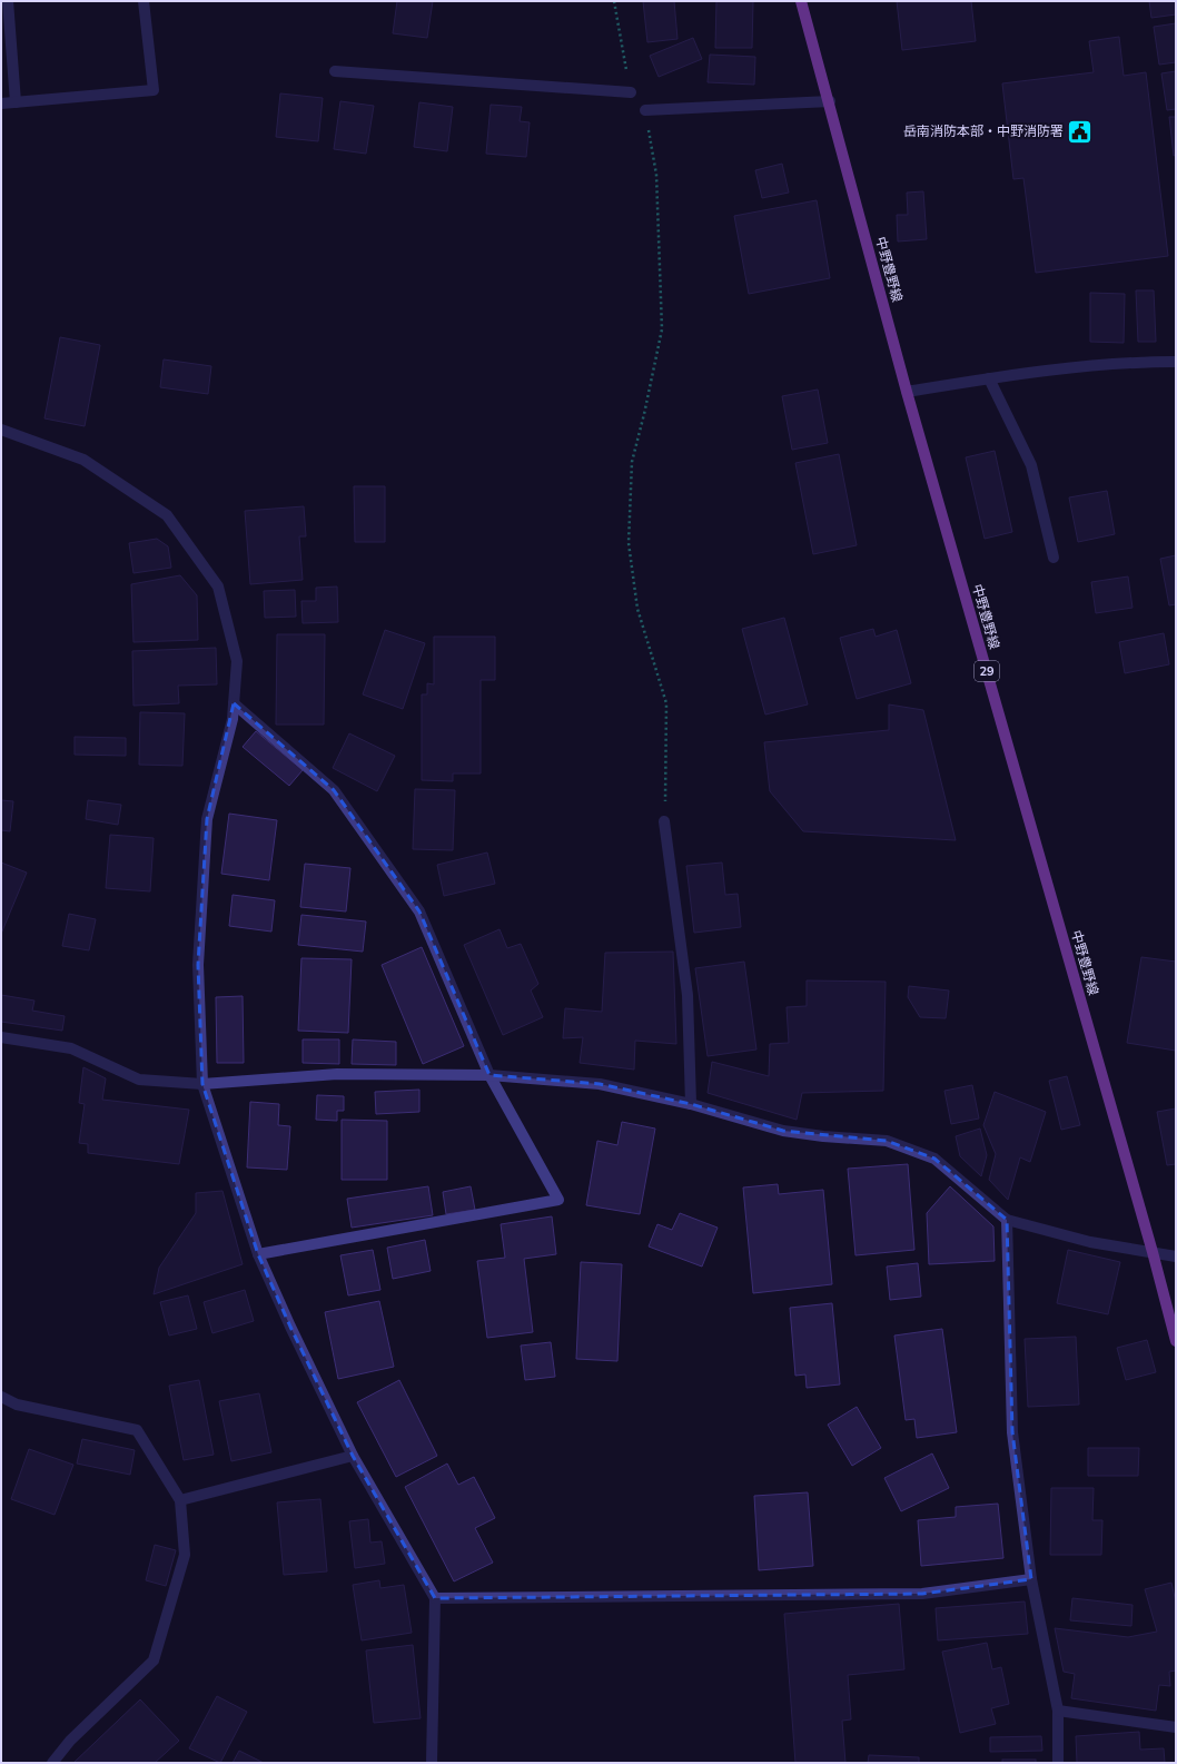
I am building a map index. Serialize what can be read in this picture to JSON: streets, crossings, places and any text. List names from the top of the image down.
{
  "streets": {
    "main road": ["中野豊野線", "29"]
  },
  "places": {
    "public building": ["岳南消防本部・中野消防署"]
  }
}
